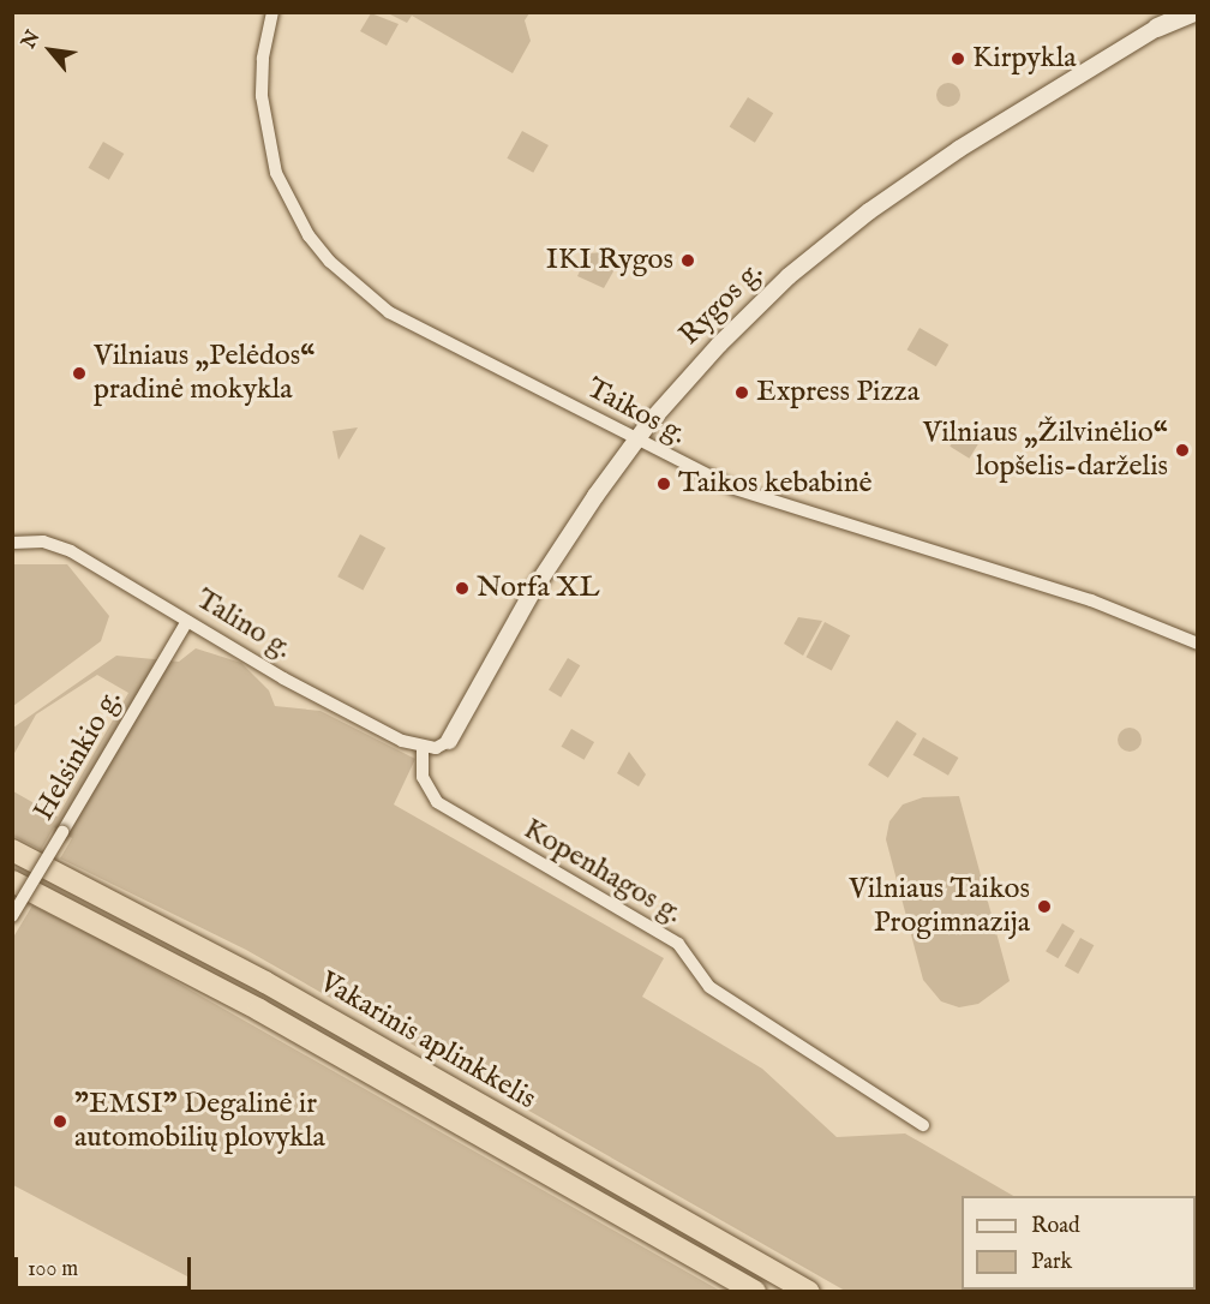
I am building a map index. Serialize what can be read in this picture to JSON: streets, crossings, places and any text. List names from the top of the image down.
{
  "streets": {
    "highway": ["Vakarinis aplinkkelis"],
    "main road": ["Rygos g."],
    "street": [
      "Taikos g.",
      "Talino g.",
      "Helsinkio g.",
      "Kopenhagos g."
    ]
  },
  "crossings": [
    ["Rygos g.", "Taikos g."],
    ["Talino g.", "Helsinkio g."],
    ["Talino g.", "Kopenhagos g."]
  ],
  "places": [
    "Kirpykla",
    "IKI Rygos",
    "Vilniaus „Pelėdos“ pradinė mokykla",
    "Express Pizza",
    "Vilniaus „Žilvinėlio“ lopšelis-darželis",
    "Taikos kebabinė",
    "Norfa XL",
    "Vilniaus Taikos Progimnazija",
    "\"EMSI\" Degalinė ir automobilių plovykla"
  ],
  "legend": ["Road", "Park"],
  "scale_bar": "100 m",
  "north": "top left"
}
